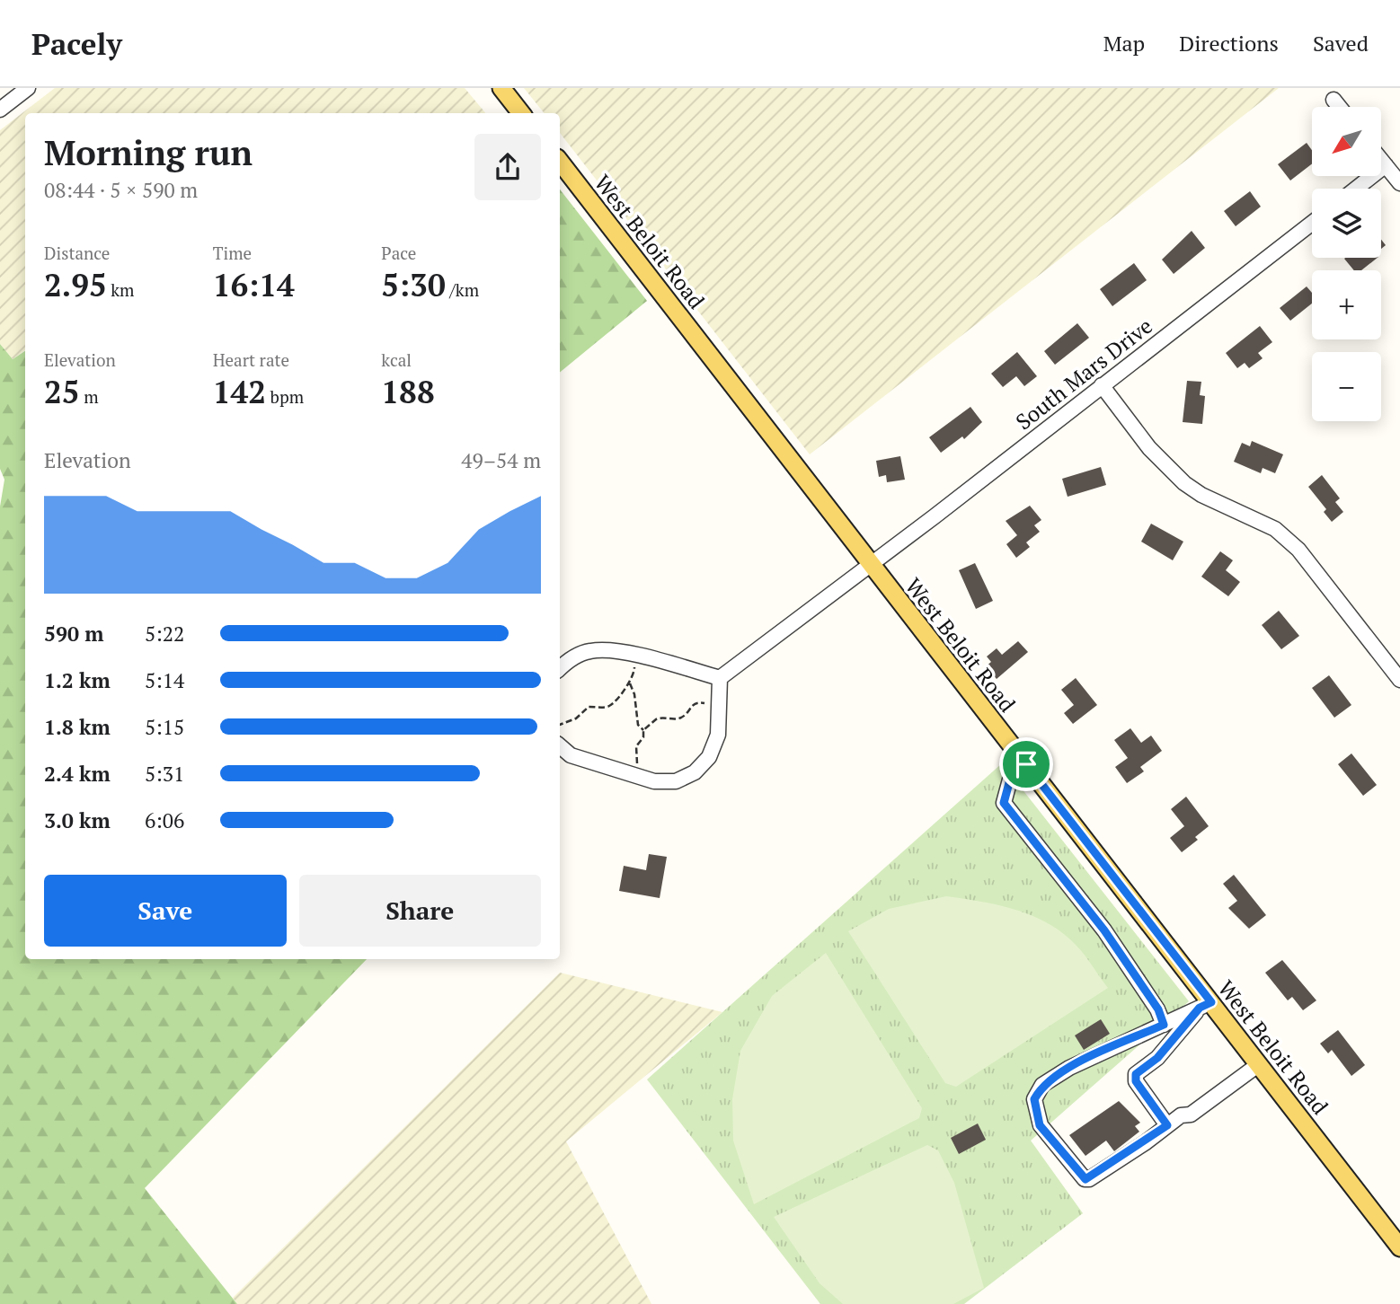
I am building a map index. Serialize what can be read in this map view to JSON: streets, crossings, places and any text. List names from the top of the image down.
{
  "streets": {
    "main road": ["West Beloit Road"],
    "street": ["South Mars Drive"]
  },
  "crossings": [
    ["West Beloit Road", "South Mars Drive"]
  ],
  "north": "bottom left",
  "page": {
    "header": "Pacely",
    "nav": ["Map", "Directions", "Saved"],
    "map_buttons": ["+", "−"],
    "heading": ["Morning run", "08:44 · 5 × 590 m"],
    "stats": [
      ["Distance", "2.95 km"],
      ["Time", "16:14"],
      ["Pace", "5:30 /km"],
      ["Elevation", "25 m"],
      ["Heart rate", "142 bpm"],
      ["kcal", "188"]
    ],
    "chart": ["Elevation", "49–54 m"],
    "list": [
      {
        "name": "590 m",
        "note": "5:22"
      },
      {
        "name": "1.2 km",
        "note": "5:14"
      },
      {
        "name": "1.8 km",
        "note": "5:15"
      },
      {
        "name": "2.4 km",
        "note": "5:31"
      },
      {
        "name": "3.0 km",
        "note": "6:06"
      }
    ],
    "buttons": ["Save", "Share"]
  }
}
